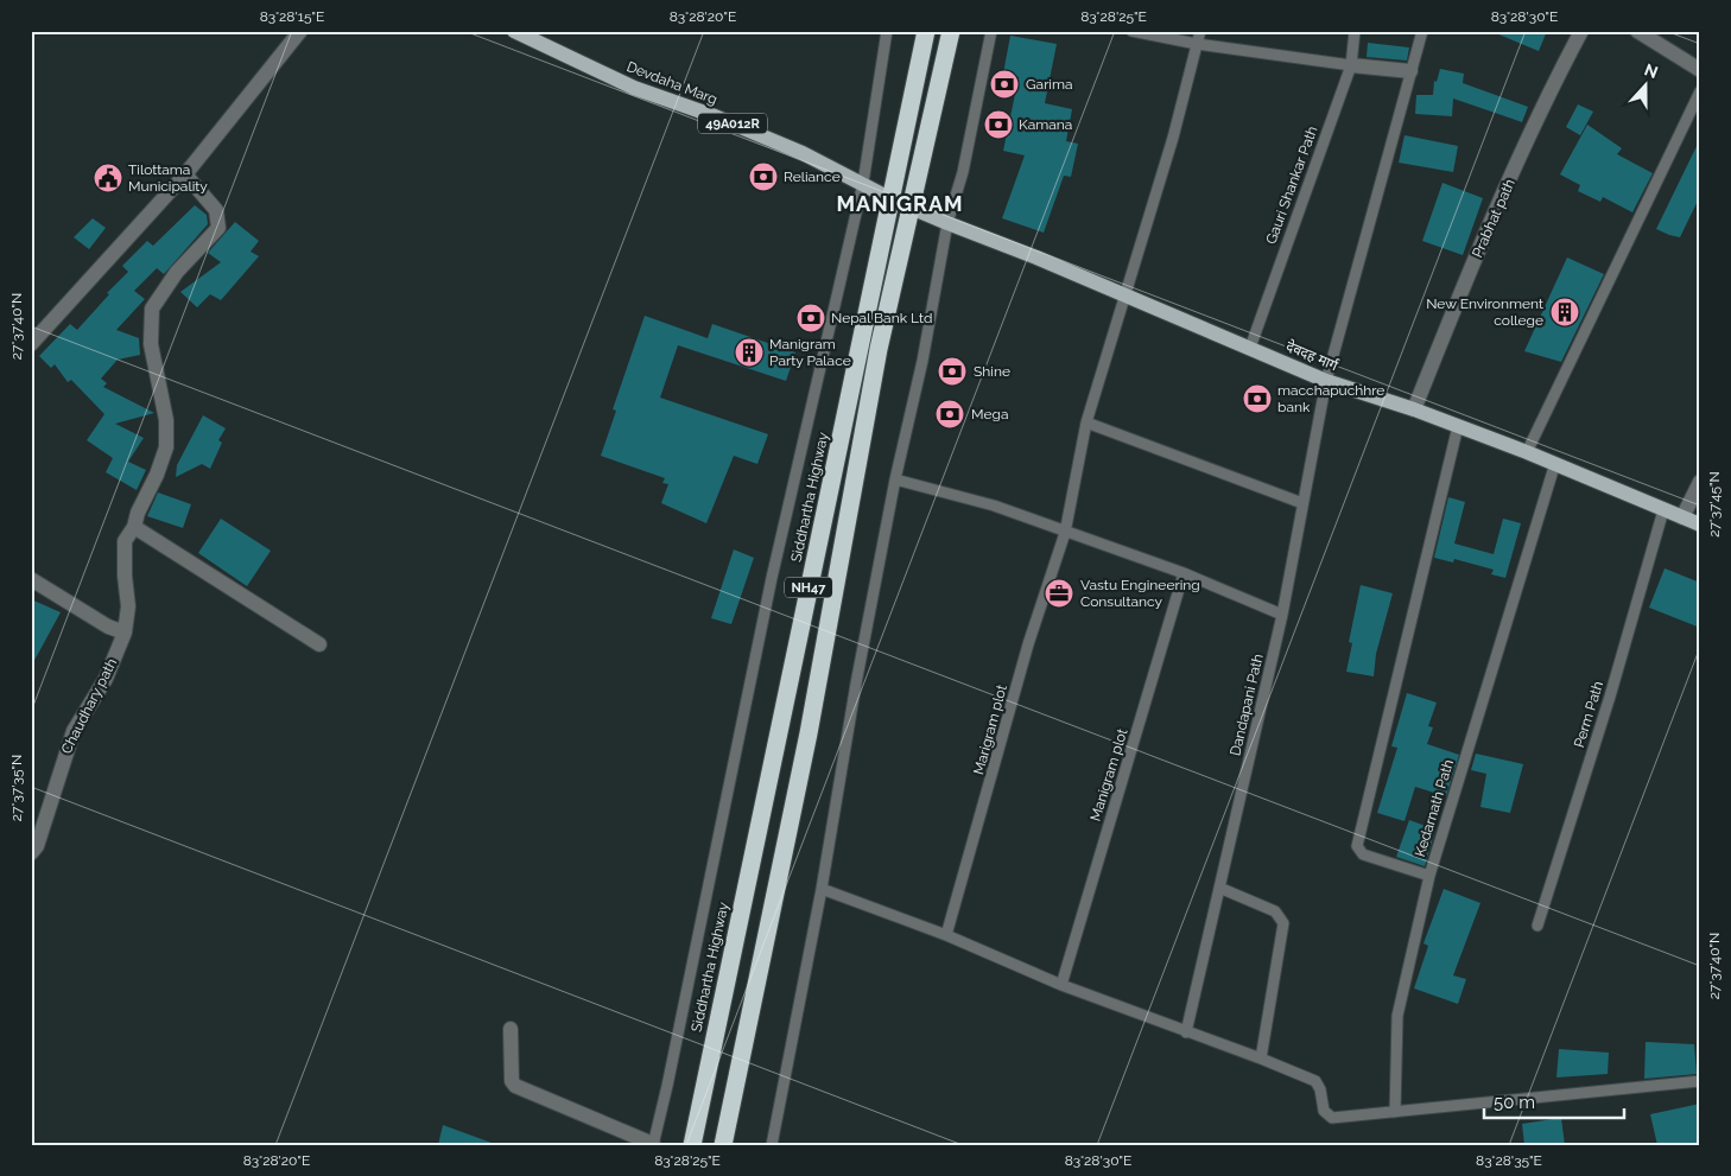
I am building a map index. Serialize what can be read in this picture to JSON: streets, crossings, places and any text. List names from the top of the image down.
{
  "streets": {
    "highway": ["Siddhartha Highway", "NH47"],
    "main road": ["Devdaha Marg", "49A012R", "देवदह मार्ग"],
    "street": ["Prabhat path", "Chaudhary path"],
    "lane": [
      "Gauri Shankar Path",
      "Dandapani Path",
      "Perm Path",
      "Marigram plot",
      "Manigram plot",
      "Kedarnath Path"
    ]
  },
  "crossings": [
    ["Devdaha Marg", "देवदह मार्ग"],
    ["Devdaha Marg", "Siddhartha Highway"],
    ["Devdaha Marg", "NH47"],
    ["Gauri Shankar Path", "देवदह मार्ग"],
    ["Prabhat path", "देवदह मार्ग"],
    ["देवदह मार्ग", "Dandapani Path"],
    ["देवदह मार्ग", "Perm Path"],
    ["देवदह मार्ग", "Marigram plot"],
    ["देवदह मार्ग", "Kedarnath Path"]
  ],
  "districts": ["MANIGRAM"],
  "places": {
    "bank": [
      "Garima",
      "Kamana",
      "Reliance",
      "Nepal Bank Ltd",
      "Shine",
      "macchapuchhre bank",
      "Mega"
    ],
    "public building": ["Tilottama Municipality"],
    "building": ["New Environment college", "Manigram Party Palace"],
    "office": ["Vastu Engineering Consultancy"]
  },
  "scale_bar": "50 m",
  "north": "top",
  "coordinates": [
    "83°28'15\"E",
    "83°28'20\"E",
    "83°28'25\"E",
    "83°28'30\"E",
    "27°37'40\"N",
    "27°37'45\"N",
    "27°37'35\"N",
    "83°28'35\"E"
  ]
}
